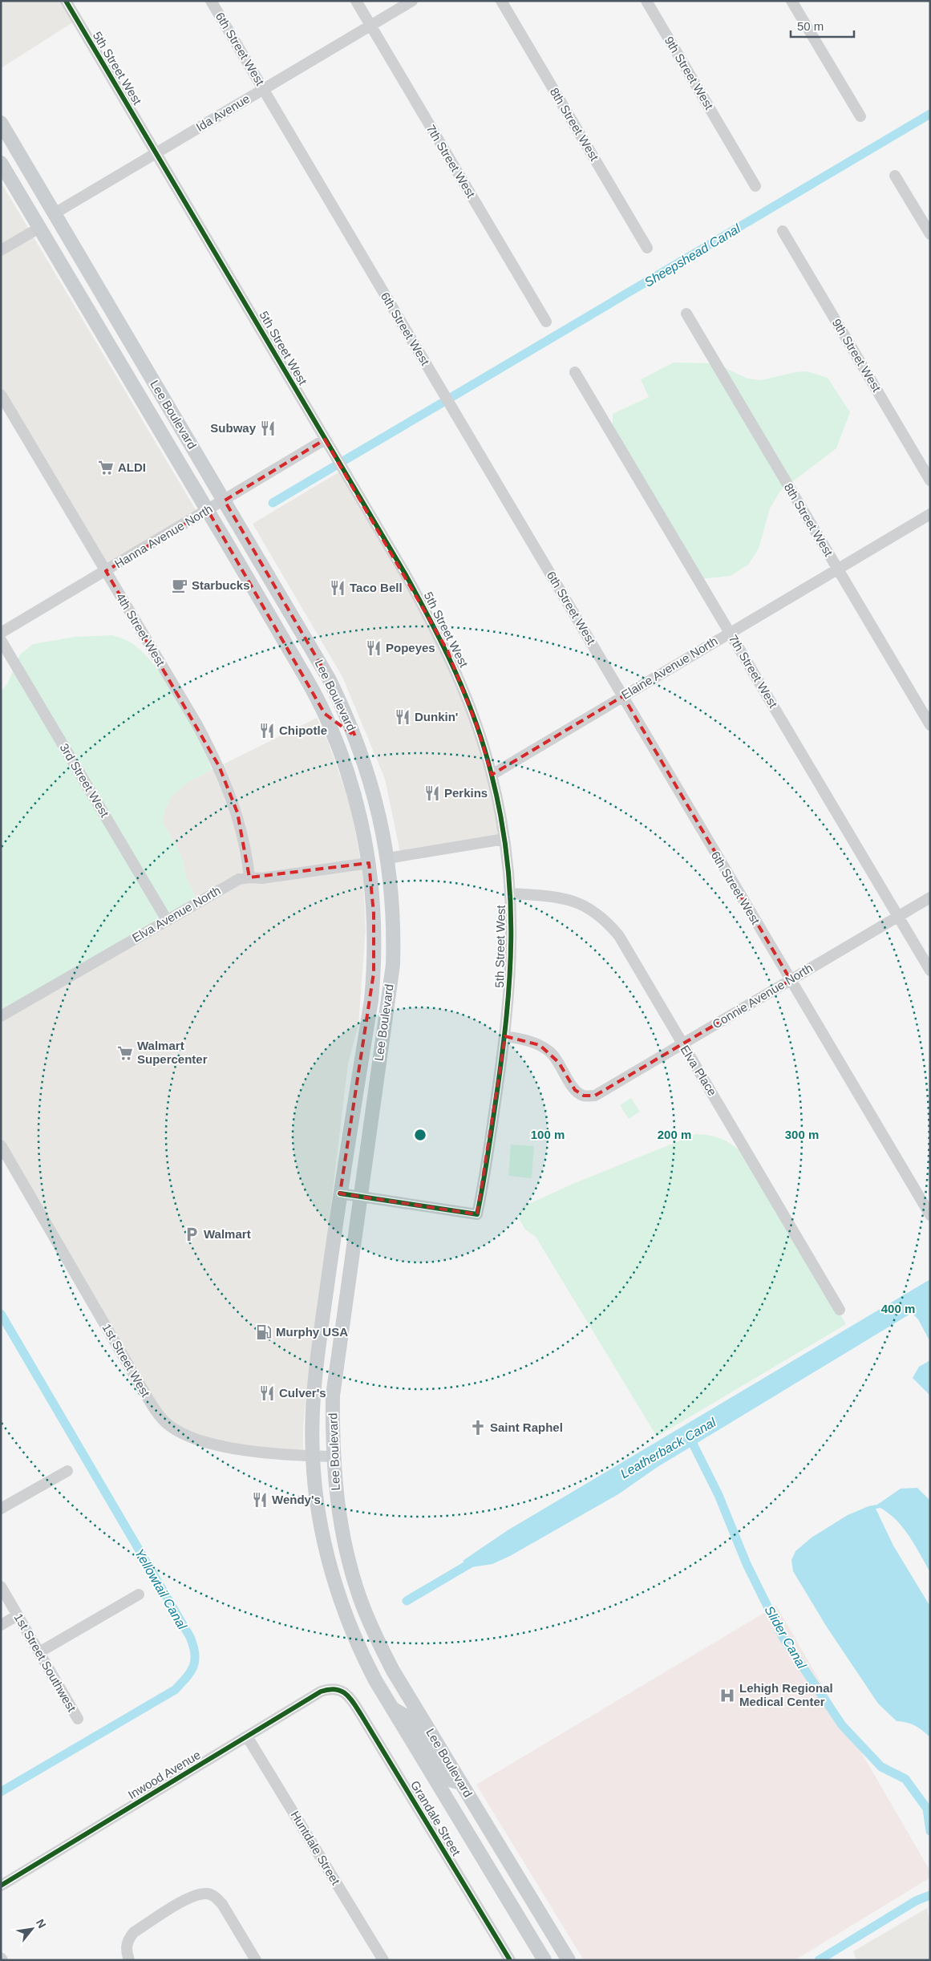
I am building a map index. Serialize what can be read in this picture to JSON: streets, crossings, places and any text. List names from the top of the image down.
{
  "streets": {
    "main road": ["Lee Boulevard"],
    "street": [
      "6th Street West",
      "5th Street West",
      "9th Street West",
      "Ida Avenue",
      "8th Street West",
      "7th Street West",
      "Hanna Avenue North",
      "4th Street West",
      "Elaine Avenue North",
      "3rd Street West",
      "Elva Avenue North",
      "Connie Avenue North",
      "Elva Place",
      "1st Street West",
      "1st Street Southwest",
      "Inwood Avenue",
      "Grandale Street",
      "Huntdale Street"
    ]
  },
  "crossings": [
    ["6th Street West", "Ida Avenue"],
    ["6th Street West", "Elaine Avenue North"],
    ["6th Street West", "Connie Avenue North"],
    ["5th Street West", "Ida Avenue"],
    ["5th Street West", "Lee Boulevard"],
    ["5th Street West", "Hanna Avenue North"],
    ["5th Street West", "Elaine Avenue North"],
    ["5th Street West", "Connie Avenue North"],
    ["5th Street West", "Elva Place"],
    ["Ida Avenue", "7th Street West"],
    ["Ida Avenue", "Lee Boulevard"],
    ["8th Street West", "Elaine Avenue North"],
    ["7th Street West", "Elaine Avenue North"],
    ["7th Street West", "Connie Avenue North"],
    ["Lee Boulevard", "Hanna Avenue North"],
    ["Lee Boulevard", "Elva Avenue North"],
    ["Lee Boulevard", "1st Street West"],
    ["Hanna Avenue North", "4th Street West"],
    ["4th Street West", "Elva Avenue North"],
    ["3rd Street West", "Elva Avenue North"],
    ["Connie Avenue North", "Elva Place"],
    ["Inwood Avenue", "Grandale Street"],
    ["Inwood Avenue", "Huntdale Street"]
  ],
  "water": [
    "Sheepshead Canal",
    "Leatherback Canal",
    "Yellowtail Canal",
    "Slider Canal"
  ],
  "places": {
    "restaurant": [
      "Subway",
      "Taco Bell",
      "Popeyes",
      "Dunkin'",
      "Chipotle",
      "Perkins",
      "Culver's",
      "Wendy's"
    ],
    "supermarket": ["ALDI", "Walmart Supercenter"],
    "cafe": ["Starbucks"],
    "parking": ["Walmart"],
    "fuel station": ["Murphy USA"],
    "church": ["Saint Raphel"],
    "hospital": ["Lehigh Regional Medical Center"]
  },
  "scale_bar": "50 m",
  "north": "top right",
  "rings": [
    "100 m",
    "200 m",
    "300 m",
    "400 m"
  ]
}
